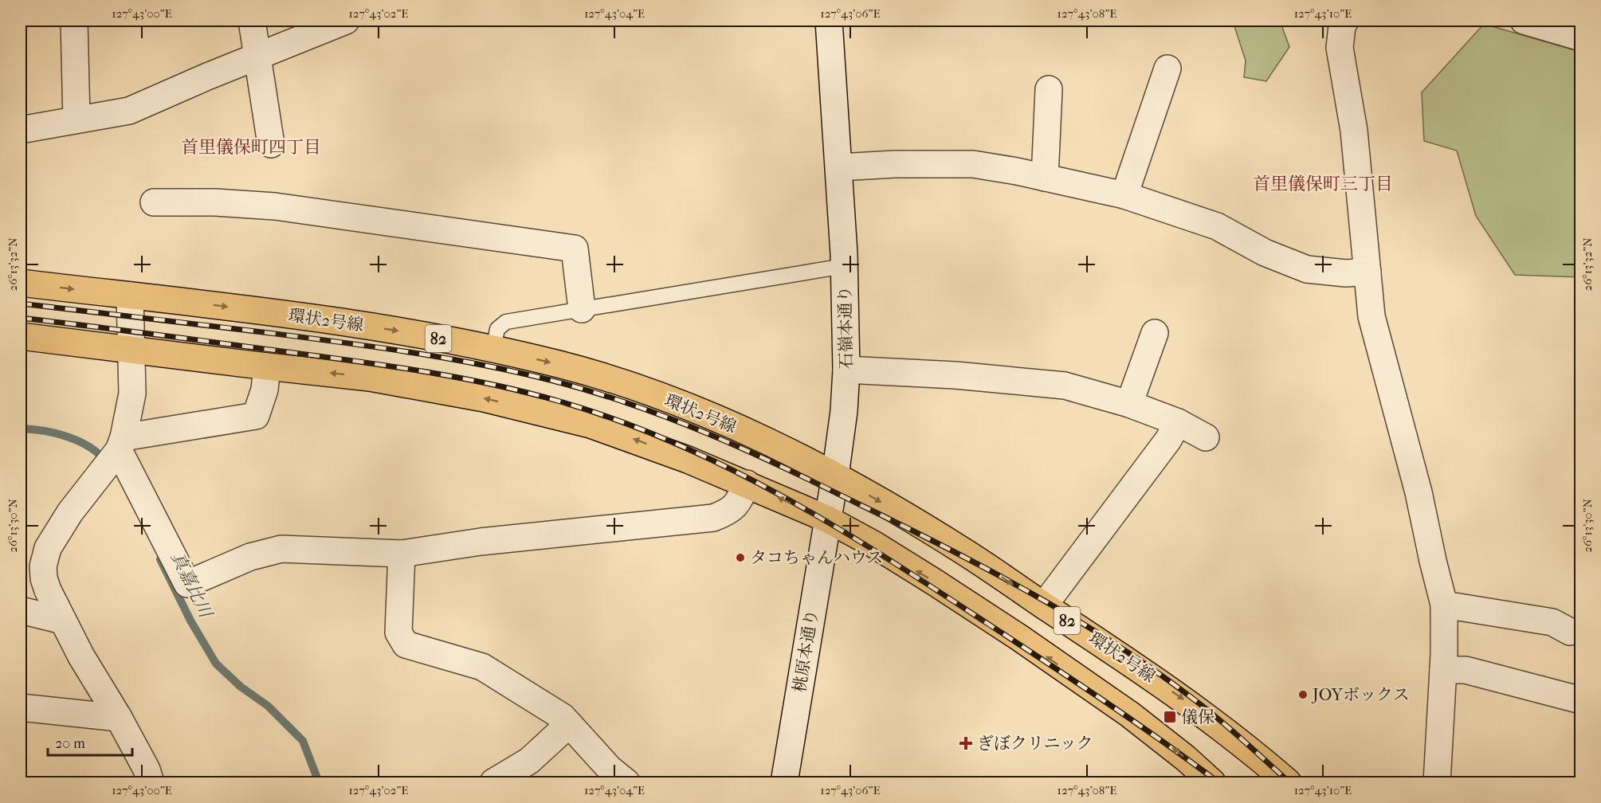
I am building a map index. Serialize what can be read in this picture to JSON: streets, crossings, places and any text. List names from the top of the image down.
{
  "streets": {
    "main road": ["環状2号線", "82"],
    "street": ["石嶺本通り", "桃原本通り"]
  },
  "crossings": [
    ["環状2号線", "石嶺本通り"],
    ["石嶺本通り", "82"],
    ["石嶺本通り", "桃原本通り"],
    ["82", "桃原本通り"]
  ],
  "districts": ["首里儀保町四丁目", "首里儀保町三丁目"],
  "water": ["真嘉比川"],
  "places": {
    "other": ["タコちゃんハウス", "JOYボックス"],
    "transit": ["儀保"],
    "health": ["ぎぼクリニック"]
  },
  "scale_bar": "20 m",
  "coordinates": [
    "127°43'00\"E",
    "127°43'02\"E",
    "127°43'04\"E",
    "127°43'06\"E",
    "127°43'08\"E",
    "127°43'10\"E",
    "26°13'32\"N",
    "26°13'30\"N"
  ]
}
